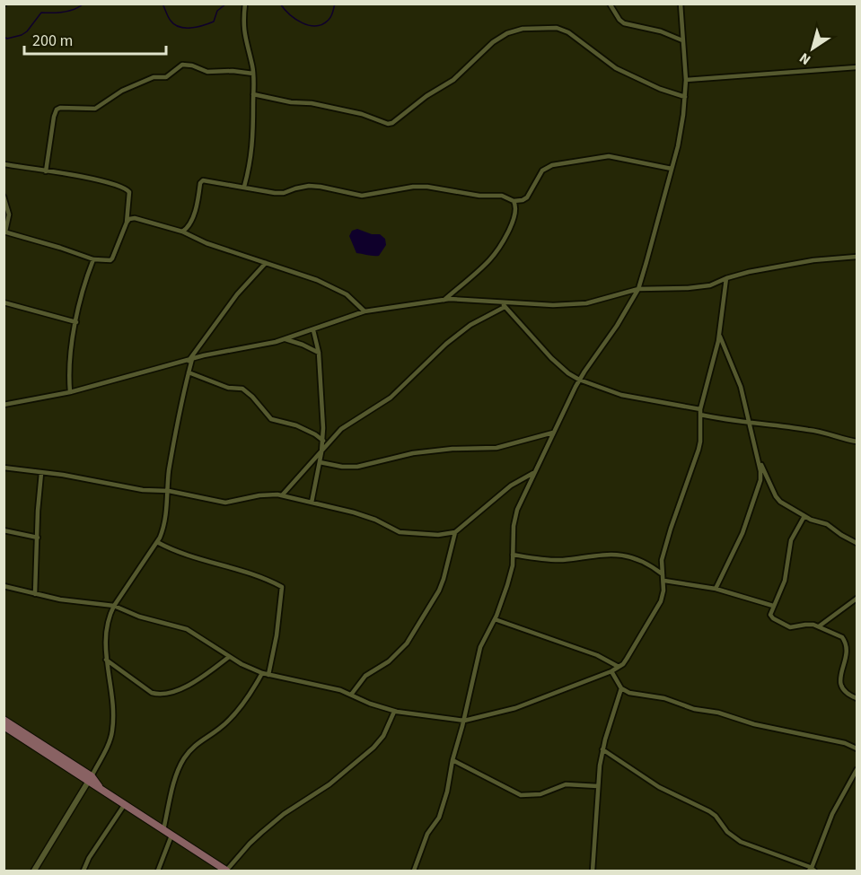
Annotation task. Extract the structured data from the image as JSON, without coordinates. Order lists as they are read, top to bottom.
{
  "scale_bar": "200 m",
  "north": "bottom left"
}
